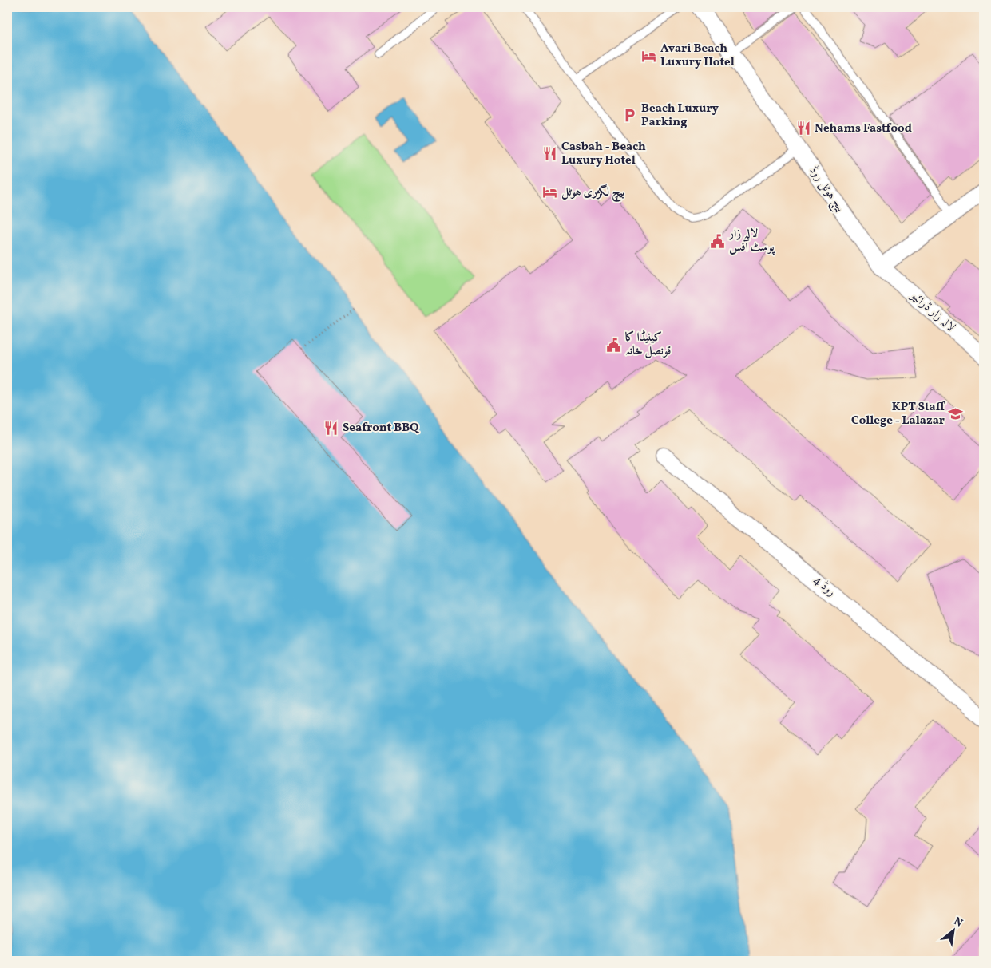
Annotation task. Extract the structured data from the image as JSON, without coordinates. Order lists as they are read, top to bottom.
{
  "streets": {
    "street": ["بیچ ہوٹل روڈ", "لالہ زار ڈرائیو", "روڈ 4"]
  },
  "crossings": [
    ["بیچ ہوٹل روڈ", "لالہ زار ڈرائیو"]
  ],
  "places": {
    "hotel": ["Avari Beach Luxury Hotel", "بیچ لگژری ہوٹل"],
    "parking": ["Beach Luxury Parking"],
    "restaurant": ["Nehams Fastfood", "Casbah - Beach Luxury Hotel", "Seafront BBQ"],
    "public building": ["لالہ زار پوسٹ آفس", "کینیڈا کا قونصل خانہ"],
    "school or university": ["KPT Staff College - Lalazar"]
  },
  "north": "top right"
}
